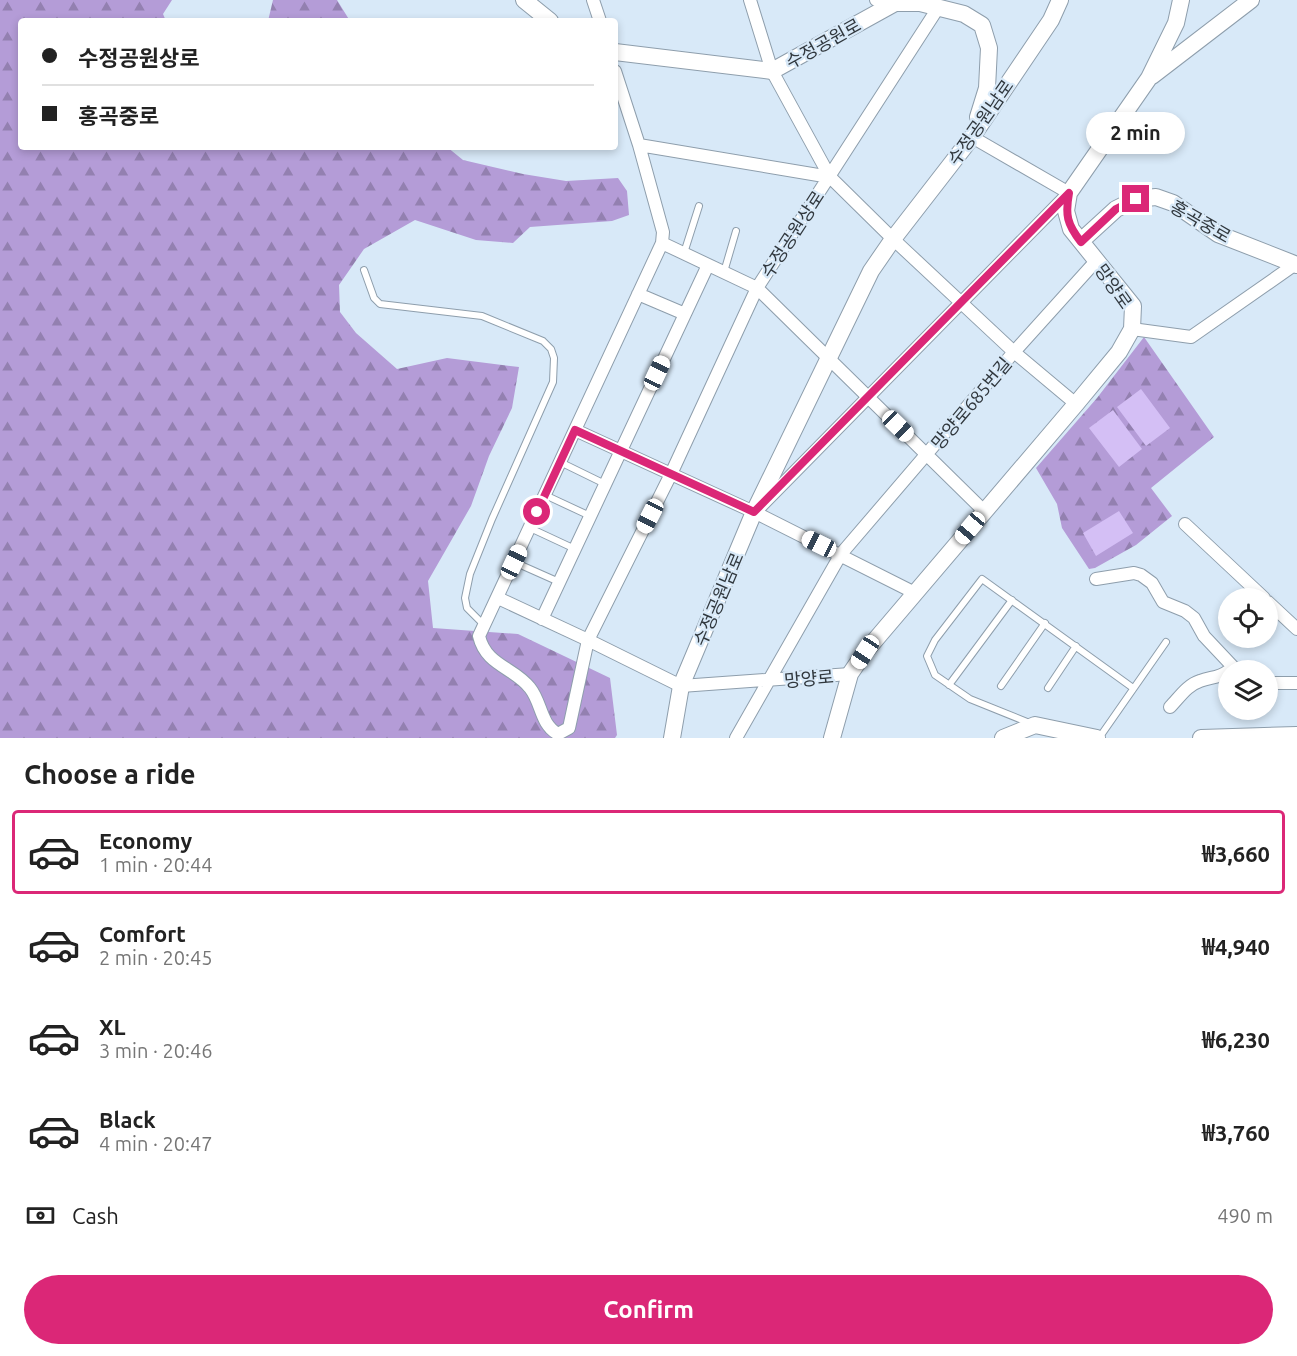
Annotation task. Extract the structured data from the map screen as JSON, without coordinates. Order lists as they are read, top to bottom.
{
  "streets": {
    "street": [
      "수정공원로",
      "수정공원남로",
      "홍곡중로",
      "수정공원상로",
      "망양로",
      "망양로685번길"
    ]
  },
  "crossings": [
    ["수정공원남로", "망양로685번길"],
    ["홍곡중로", "망양로"],
    ["망양로", "망양로685번길"]
  ],
  "page": {
    "banner": ["수정공원상로", "홍곡중로"],
    "bubble": "2 min",
    "heading": "Choose a ride",
    "list": [
      {
        "name": "Economy",
        "note": "1 min · 20:44",
        "value": "₩3,660"
      },
      {
        "name": "Comfort",
        "note": "2 min · 20:45",
        "value": "₩4,940"
      },
      {
        "name": "XL",
        "note": "3 min · 20:46",
        "value": "₩6,230"
      },
      {
        "name": "Black",
        "note": "4 min · 20:47",
        "value": "₩3,760"
      }
    ],
    "pay": ["Cash", "490 m"],
    "buttons": "Confirm"
  }
}
